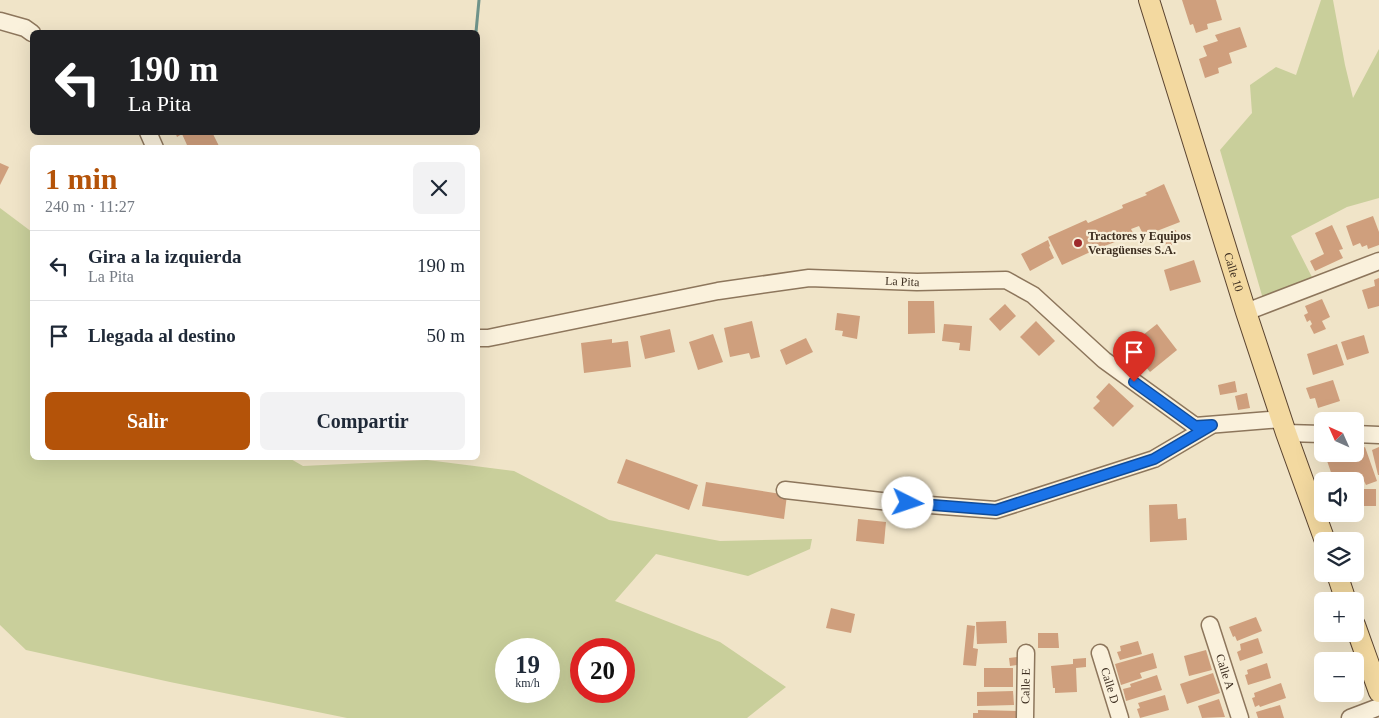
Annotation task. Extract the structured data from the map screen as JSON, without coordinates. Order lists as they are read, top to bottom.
{
  "streets": {
    "main road": ["Calle 10"],
    "street": [
      "La Pita",
      "Calle A",
      "Calle D",
      "Calle E"
    ]
  },
  "crossings": [
    ["Calle 10", "La Pita"]
  ],
  "places": ["Tractores y Equipos Veragüenses S.A."],
  "north": "top left",
  "page": {
    "turn": ["190 m", "La Pita"],
    "heading": ["1 min", "240 m · 11:27"],
    "list": [
      {
        "name": "Gira a la izquierda",
        "note": "La Pita",
        "value": "190 m"
      },
      {
        "name": "Llegada al destino",
        "value": "50 m"
      }
    ],
    "buttons": ["Salir", "Compartir"],
    "map_buttons": ["+", "−"],
    "speed": "19 km/h",
    "limit": "20"
  }
}
